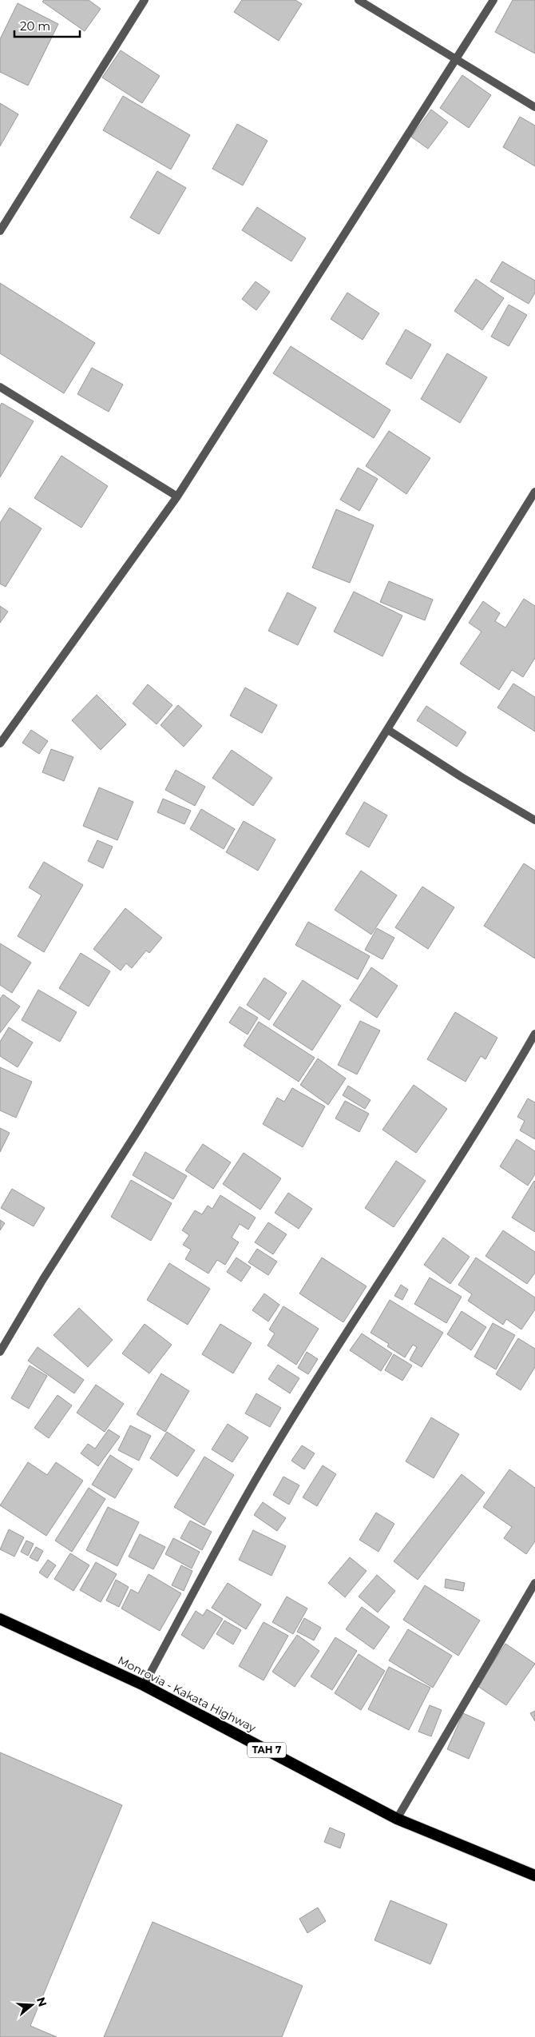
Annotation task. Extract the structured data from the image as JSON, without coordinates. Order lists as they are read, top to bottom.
{
  "streets": {
    "highway": ["Monrovia - Kakata Highway", "TAH 7"]
  },
  "scale_bar": "20 m",
  "north": "right"
}
